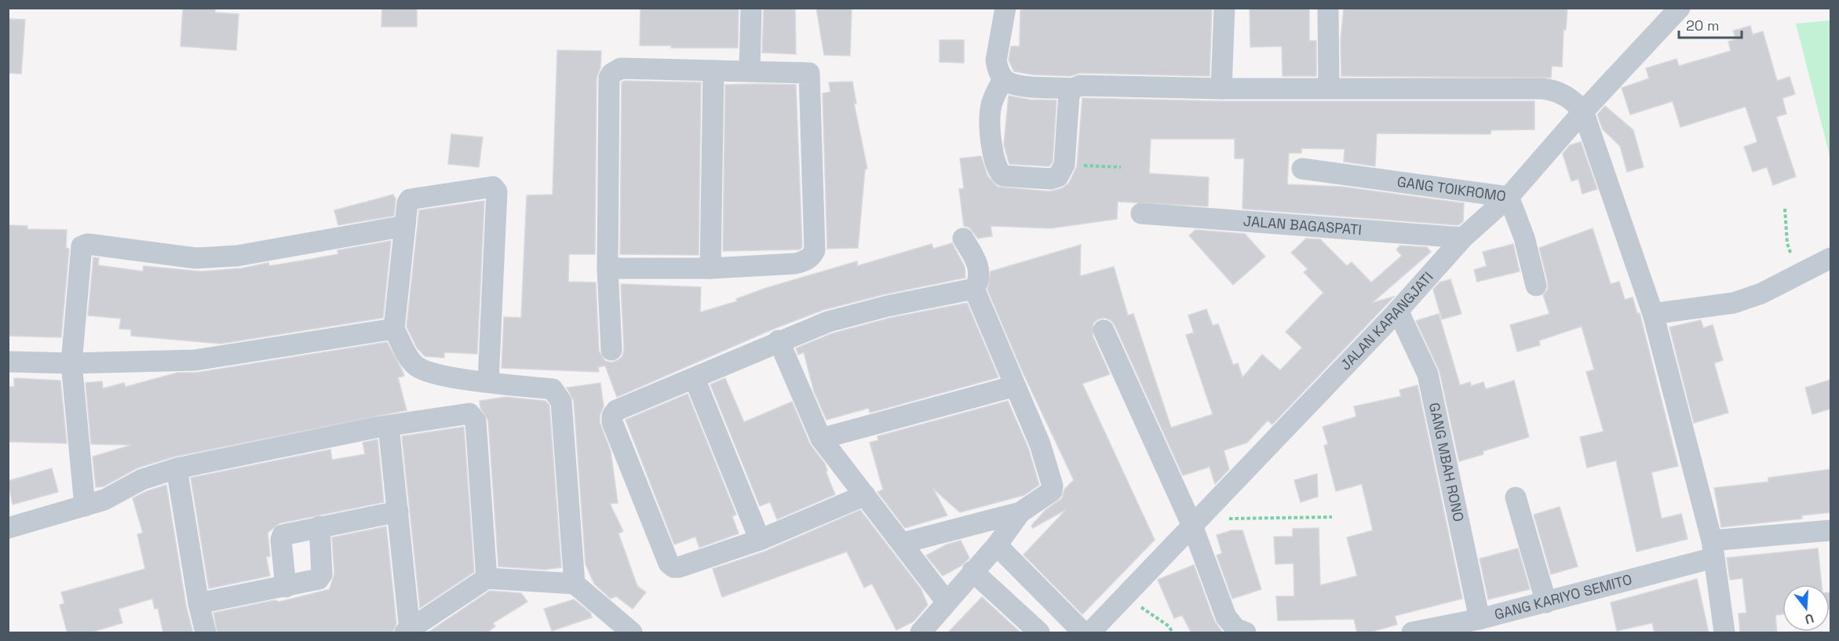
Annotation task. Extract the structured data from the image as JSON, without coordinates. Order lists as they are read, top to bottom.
{
  "streets": {
    "street": [
      "GANG TOIKROMO",
      "JALAN BAGASPATI",
      "JALAN KARANGJATI",
      "GANG MBAH RONO",
      "GANG KARIYO SEMITO"
    ]
  },
  "crossings": [
    ["GANG TOIKROMO", "JALAN KARANGJATI"],
    ["JALAN BAGASPATI", "JALAN KARANGJATI"],
    ["JALAN KARANGJATI", "GANG MBAH RONO"],
    ["GANG MBAH RONO", "GANG KARIYO SEMITO"]
  ],
  "scale_bar": "20 m",
  "north": "bottom"
}
